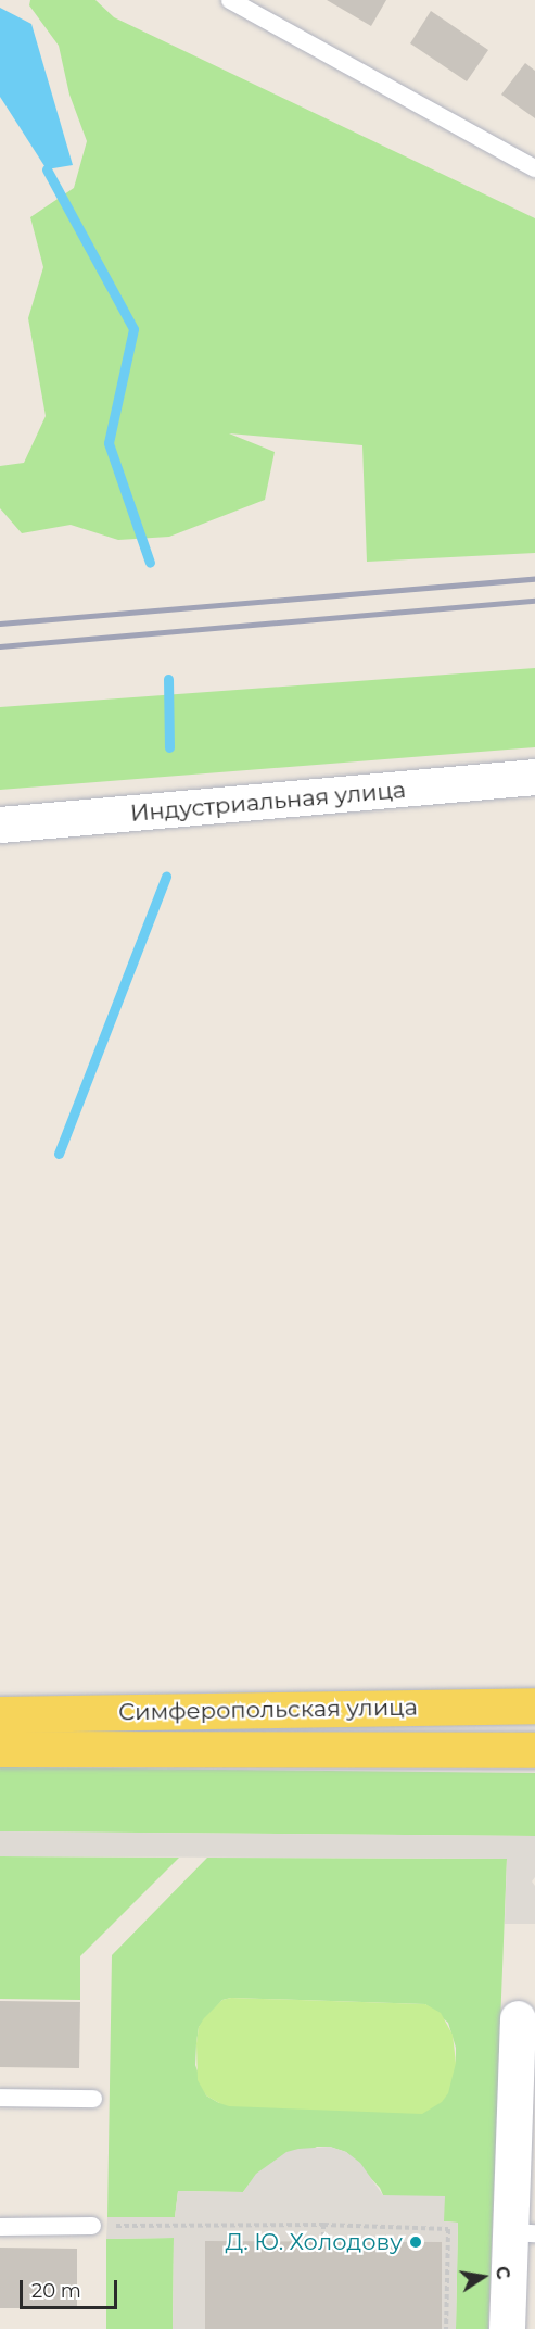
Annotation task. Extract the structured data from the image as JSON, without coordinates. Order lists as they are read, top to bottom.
{
  "streets": {
    "main road": ["Индустриальная улица", "Симферопольская улица"]
  },
  "places": ["Д. Ю. Холодову"],
  "scale_bar": "20 m",
  "north": "right"
}
